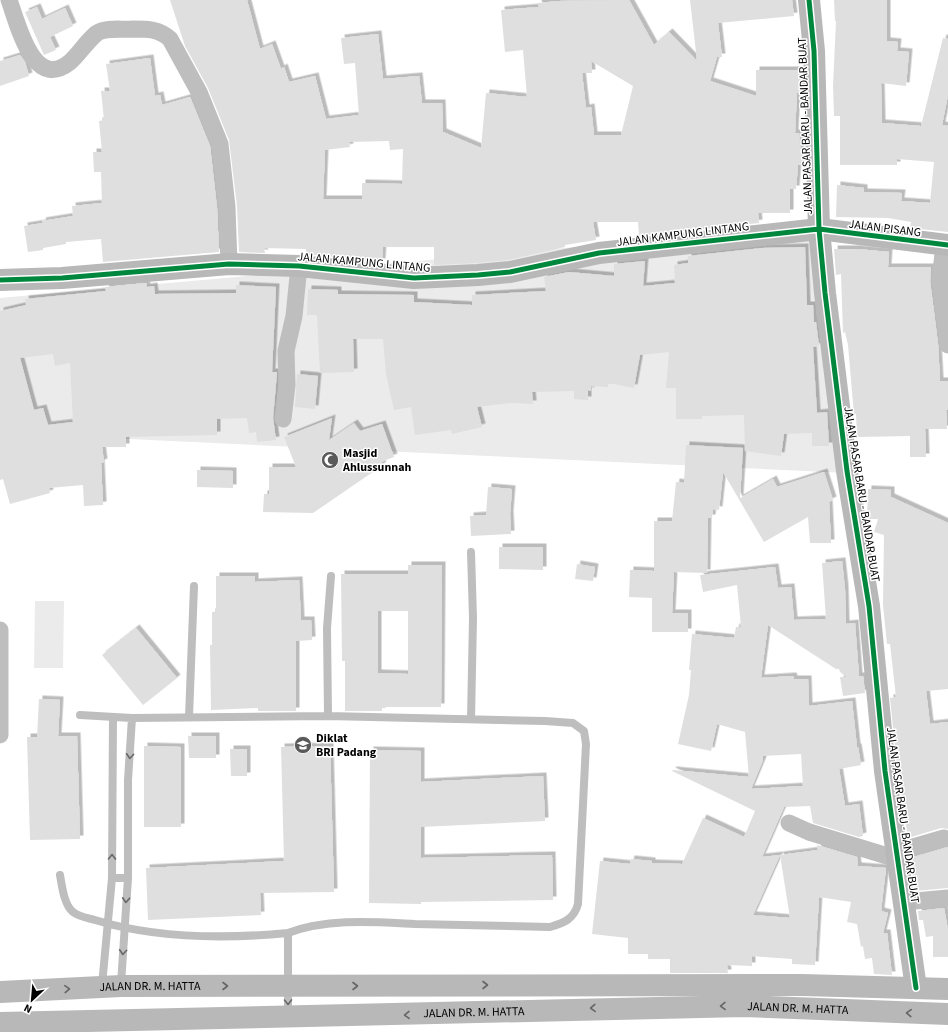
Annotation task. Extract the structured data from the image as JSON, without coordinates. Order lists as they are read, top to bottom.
{
  "streets": {
    "street": [
      "JALAN PASAR BARU - BANDAR BUAT",
      "JALAN PISANG",
      "JALAN KAMPUNG LINTANG",
      "JALAN DR. M. HATTA"
    ]
  },
  "crossings": [
    ["JALAN PASAR BARU - BANDAR BUAT", "JALAN PISANG"],
    ["JALAN PASAR BARU - BANDAR BUAT", "JALAN KAMPUNG LINTANG"],
    ["JALAN PASAR BARU - BANDAR BUAT", "JALAN DR. M. HATTA"],
    ["JALAN PISANG", "JALAN KAMPUNG LINTANG"]
  ],
  "places": {
    "mosque": ["Masjid Ahlussunnah"],
    "school or university": ["Diklat BRI Padang"]
  },
  "north": "bottom left"
}
